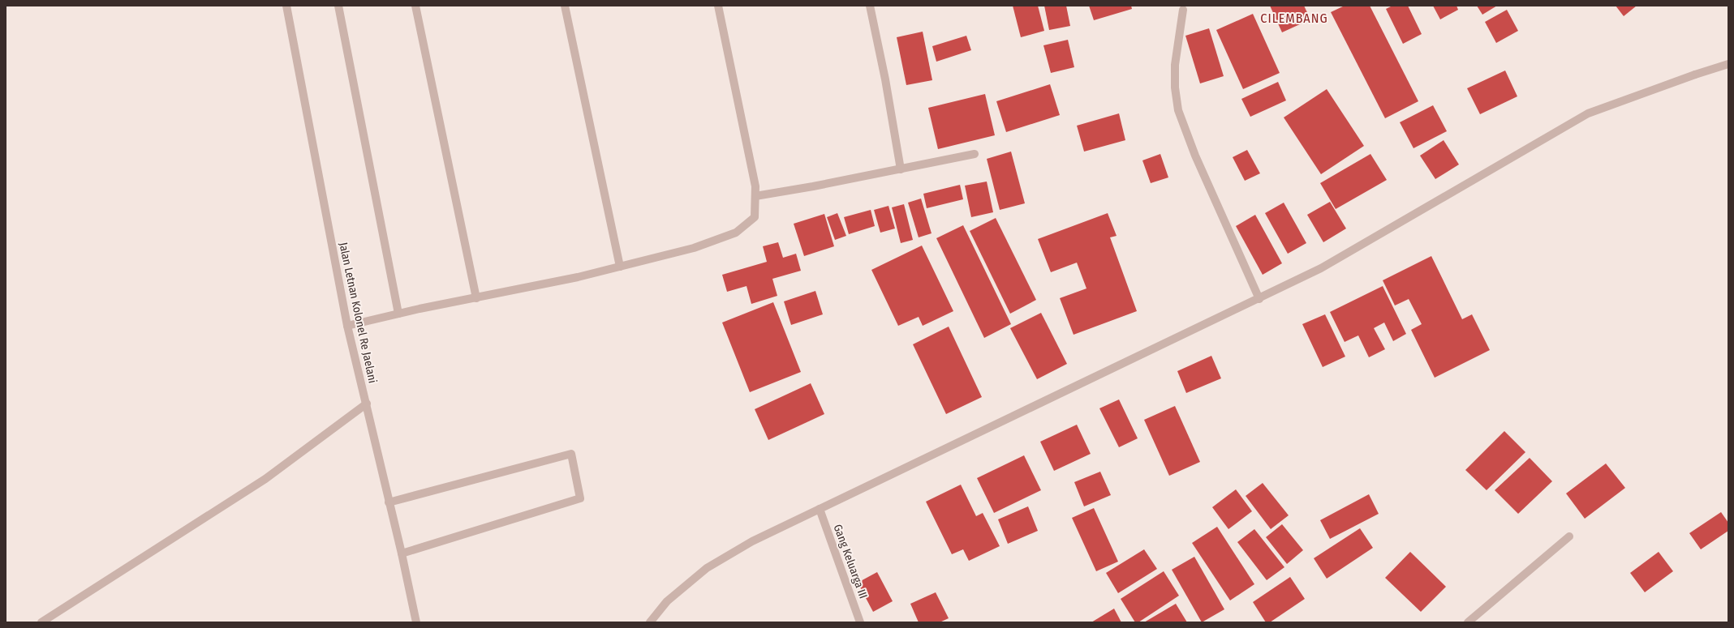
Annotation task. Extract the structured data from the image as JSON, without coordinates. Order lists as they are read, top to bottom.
{
  "streets": {
    "street": ["Jalan Letnan Kolonel Re Jaelani", "Gang Keluarga III"]
  },
  "districts": ["CILEMBANG"]
}
